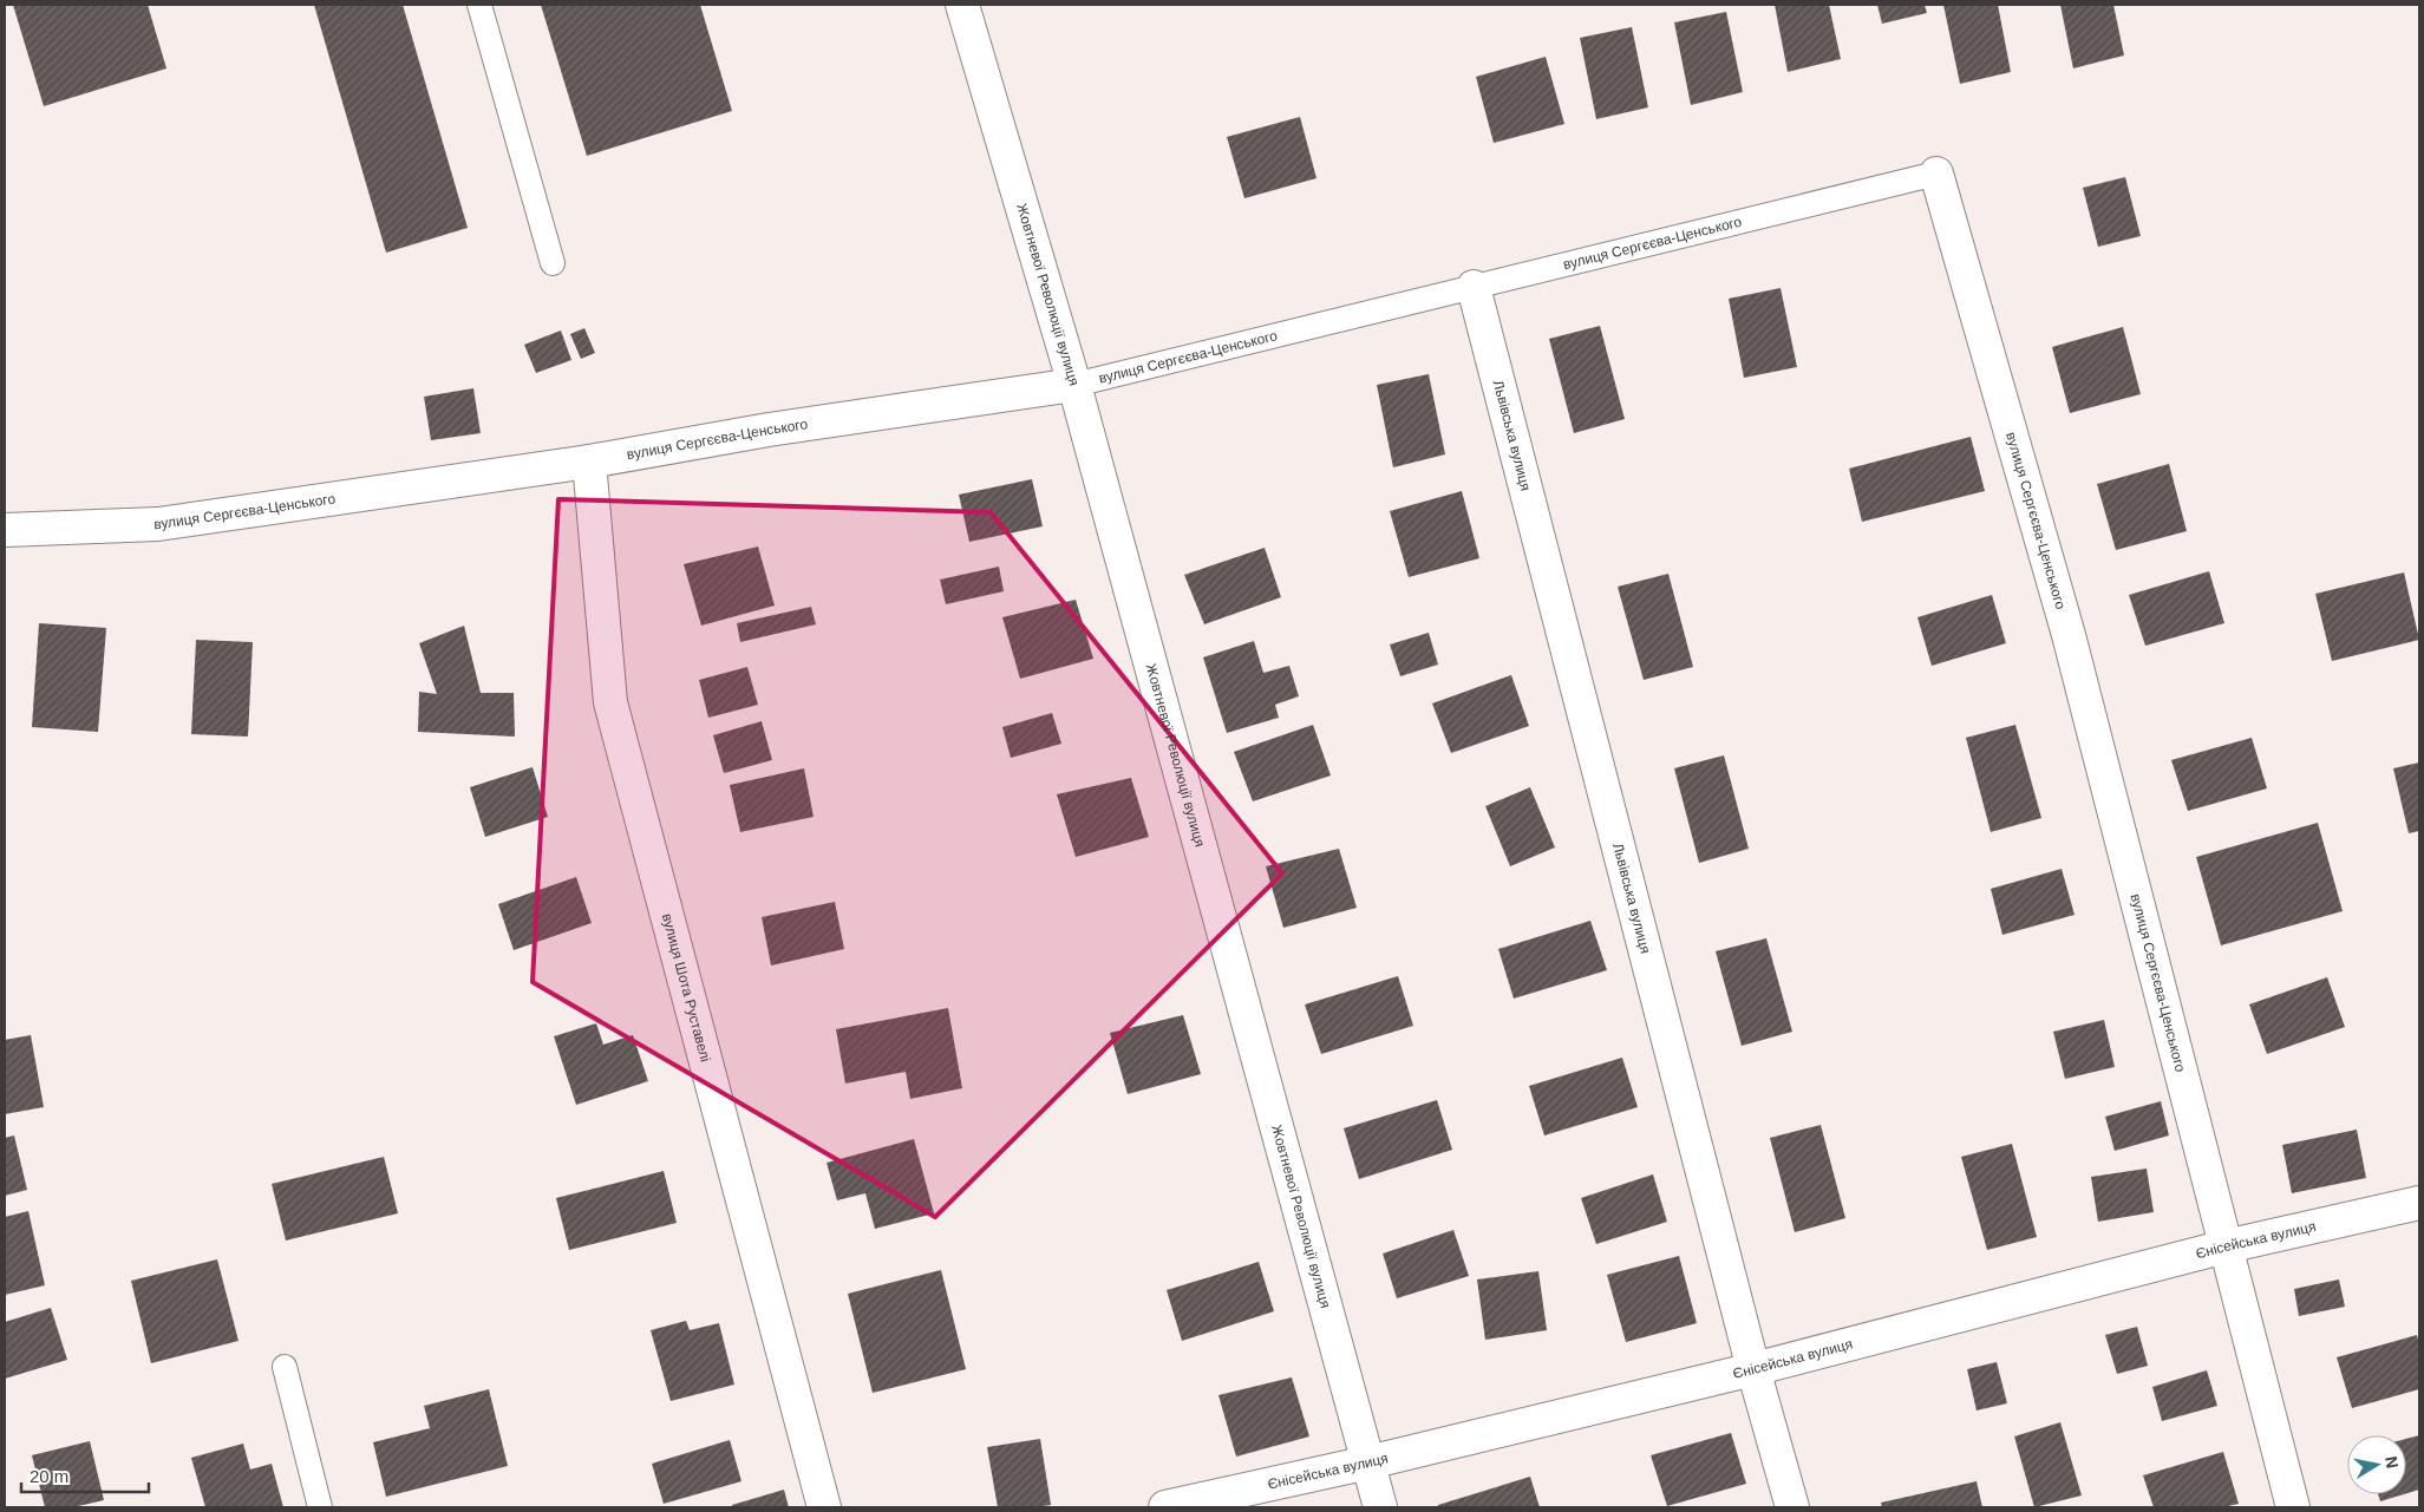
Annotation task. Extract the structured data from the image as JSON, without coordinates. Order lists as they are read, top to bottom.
{
  "streets": {
    "street": [
      "вулиця Сергєєва-Ценського",
      "Жовтневої Революції вулиця",
      "Львівська вулиця",
      "вулиця Шота Руставелі",
      "Єнісейська вулиця"
    ]
  },
  "crossings": [
    ["вулиця Сергєєва-Ценського", "Жовтневої Революції вулиця"],
    ["вулиця Сергєєва-Ценського", "Львівська вулиця"],
    ["вулиця Сергєєва-Ценського", "вулиця Шота Руставелі"],
    ["вулиця Сергєєва-Ценського", "Єнісейська вулиця"],
    ["Жовтневої Революції вулиця", "Єнісейська вулиця"],
    ["Львівська вулиця", "Єнісейська вулиця"]
  ],
  "scale_bar": "20 m",
  "north": "right"
}
